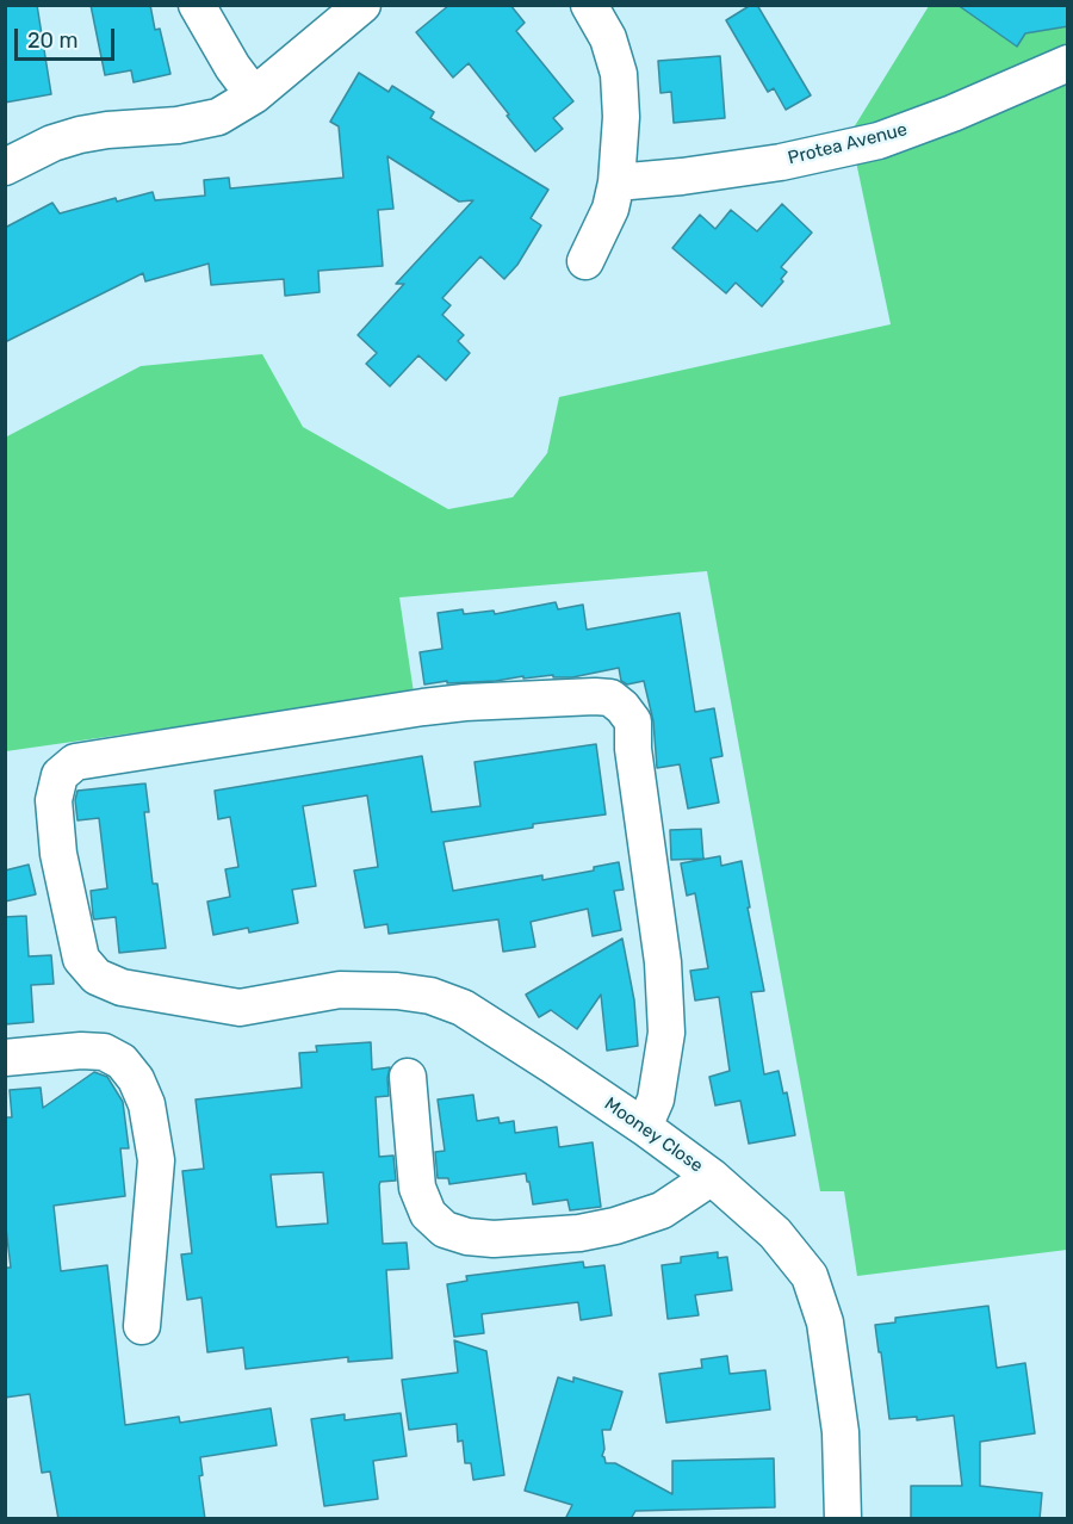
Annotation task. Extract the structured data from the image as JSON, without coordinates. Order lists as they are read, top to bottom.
{
  "streets": {
    "street": ["Protea Avenue", "Mooney Close"]
  },
  "scale_bar": "20 m"
}
